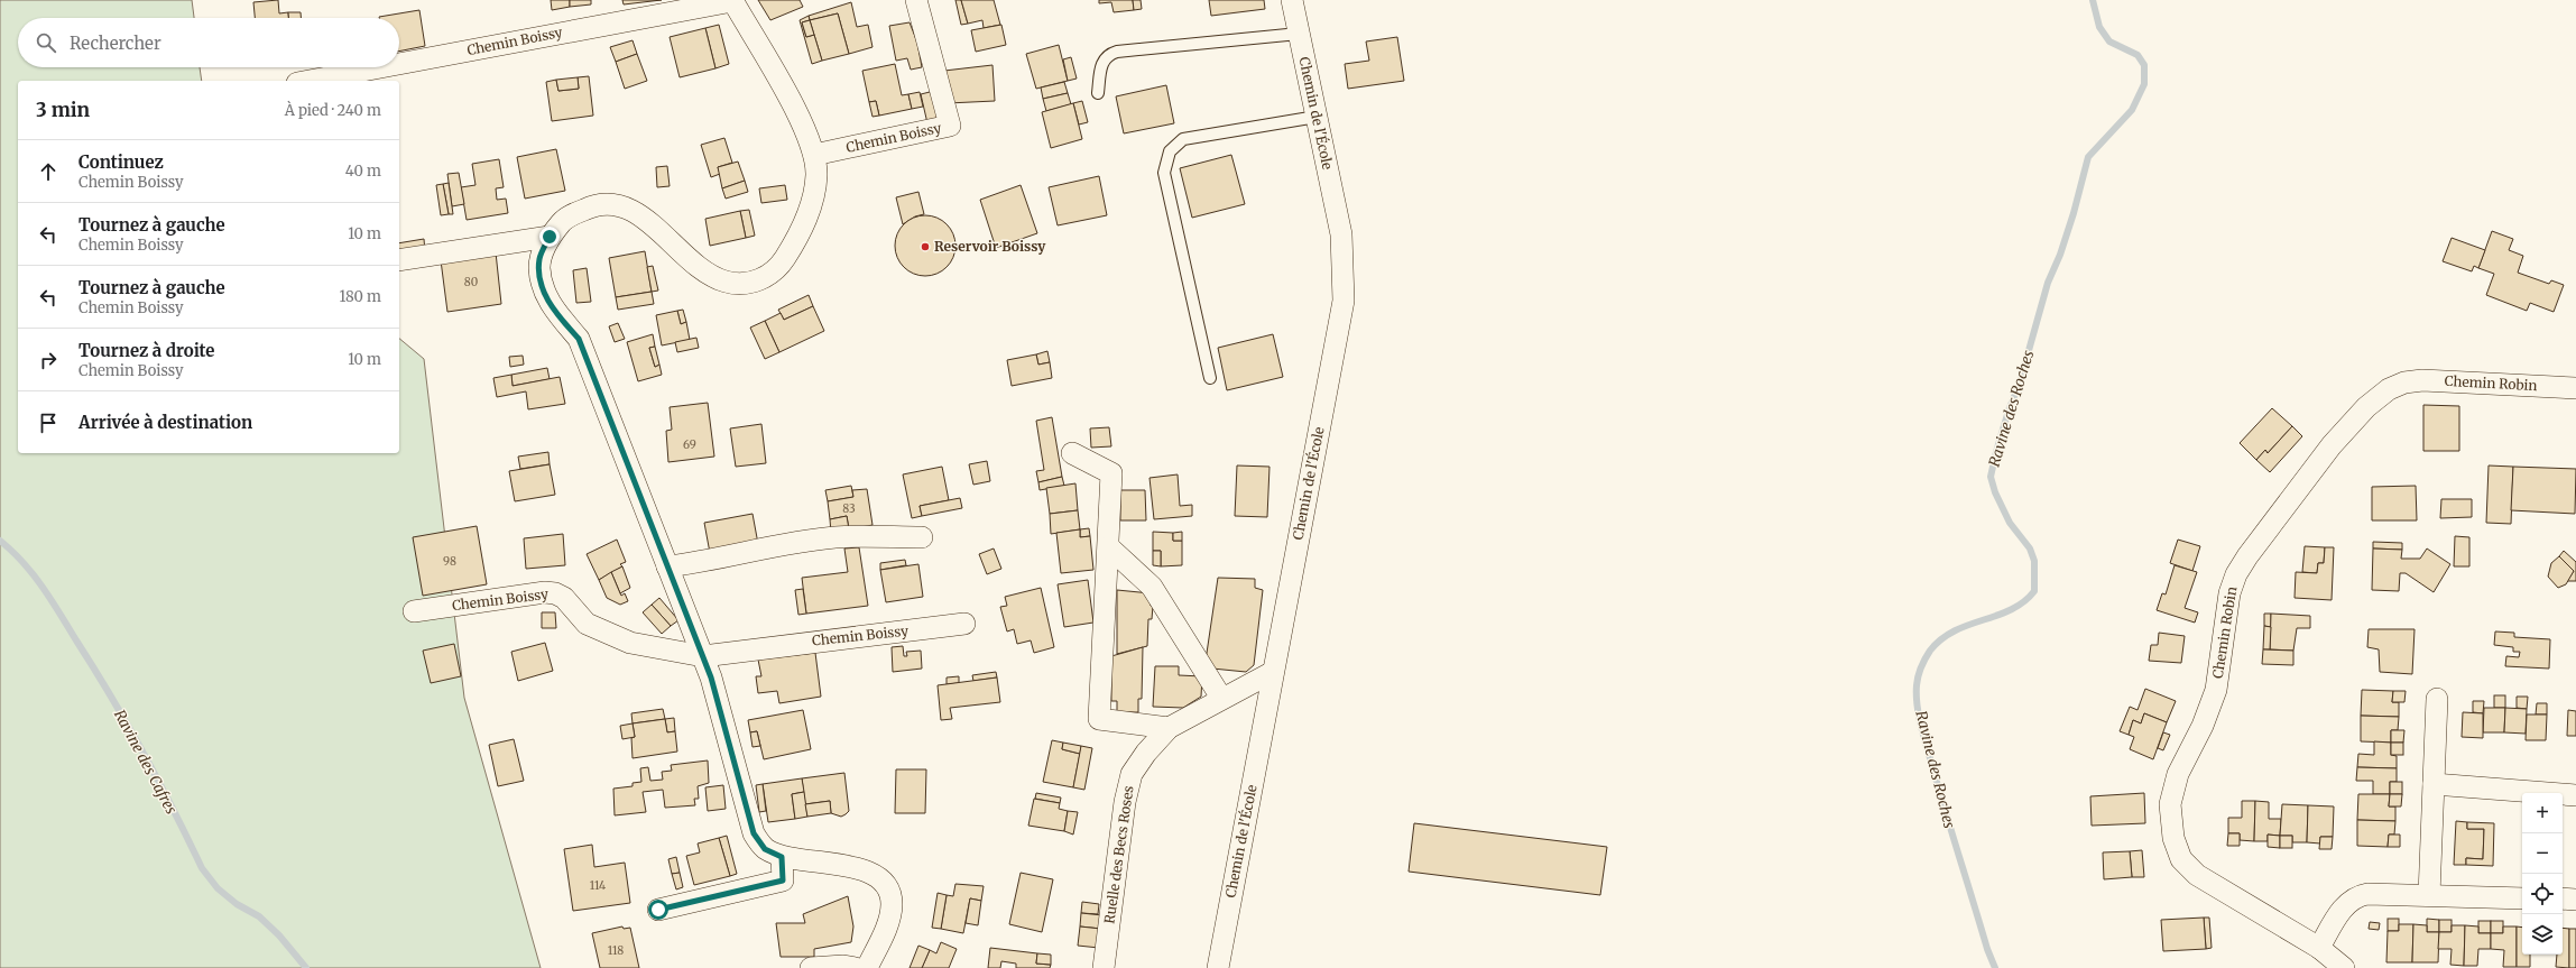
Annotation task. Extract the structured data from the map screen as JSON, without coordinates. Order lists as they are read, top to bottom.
{
  "streets": {
    "street": [
      "Chemin Boissy",
      "Chemin de l'École",
      "Chemin Robin",
      "Ruelle des Becs Roses"
    ]
  },
  "crossings": [
    ["Chemin de l'École", "Ruelle des Becs Roses"]
  ],
  "water": ["Ravine des Roches", "Ravine des Cafres"],
  "places": ["Reservoir Boissy"],
  "house_numbers": [
    "80",
    "69",
    "83",
    "98",
    "114",
    "118"
  ],
  "page": {
    "search": "Rechercher",
    "heading": ["3 min", "À pied · 240 m"],
    "list": [
      ["Continuez", "Chemin Boissy", "40 m"],
      ["Tournez à gauche", "Chemin Boissy", "10 m"],
      ["Tournez à gauche", "Chemin Boissy", "180 m"],
      ["Tournez à droite", "Chemin Boissy", "10 m"],
      "Arrivée à destination"
    ],
    "map_buttons": ["+", "−"]
  }
}
